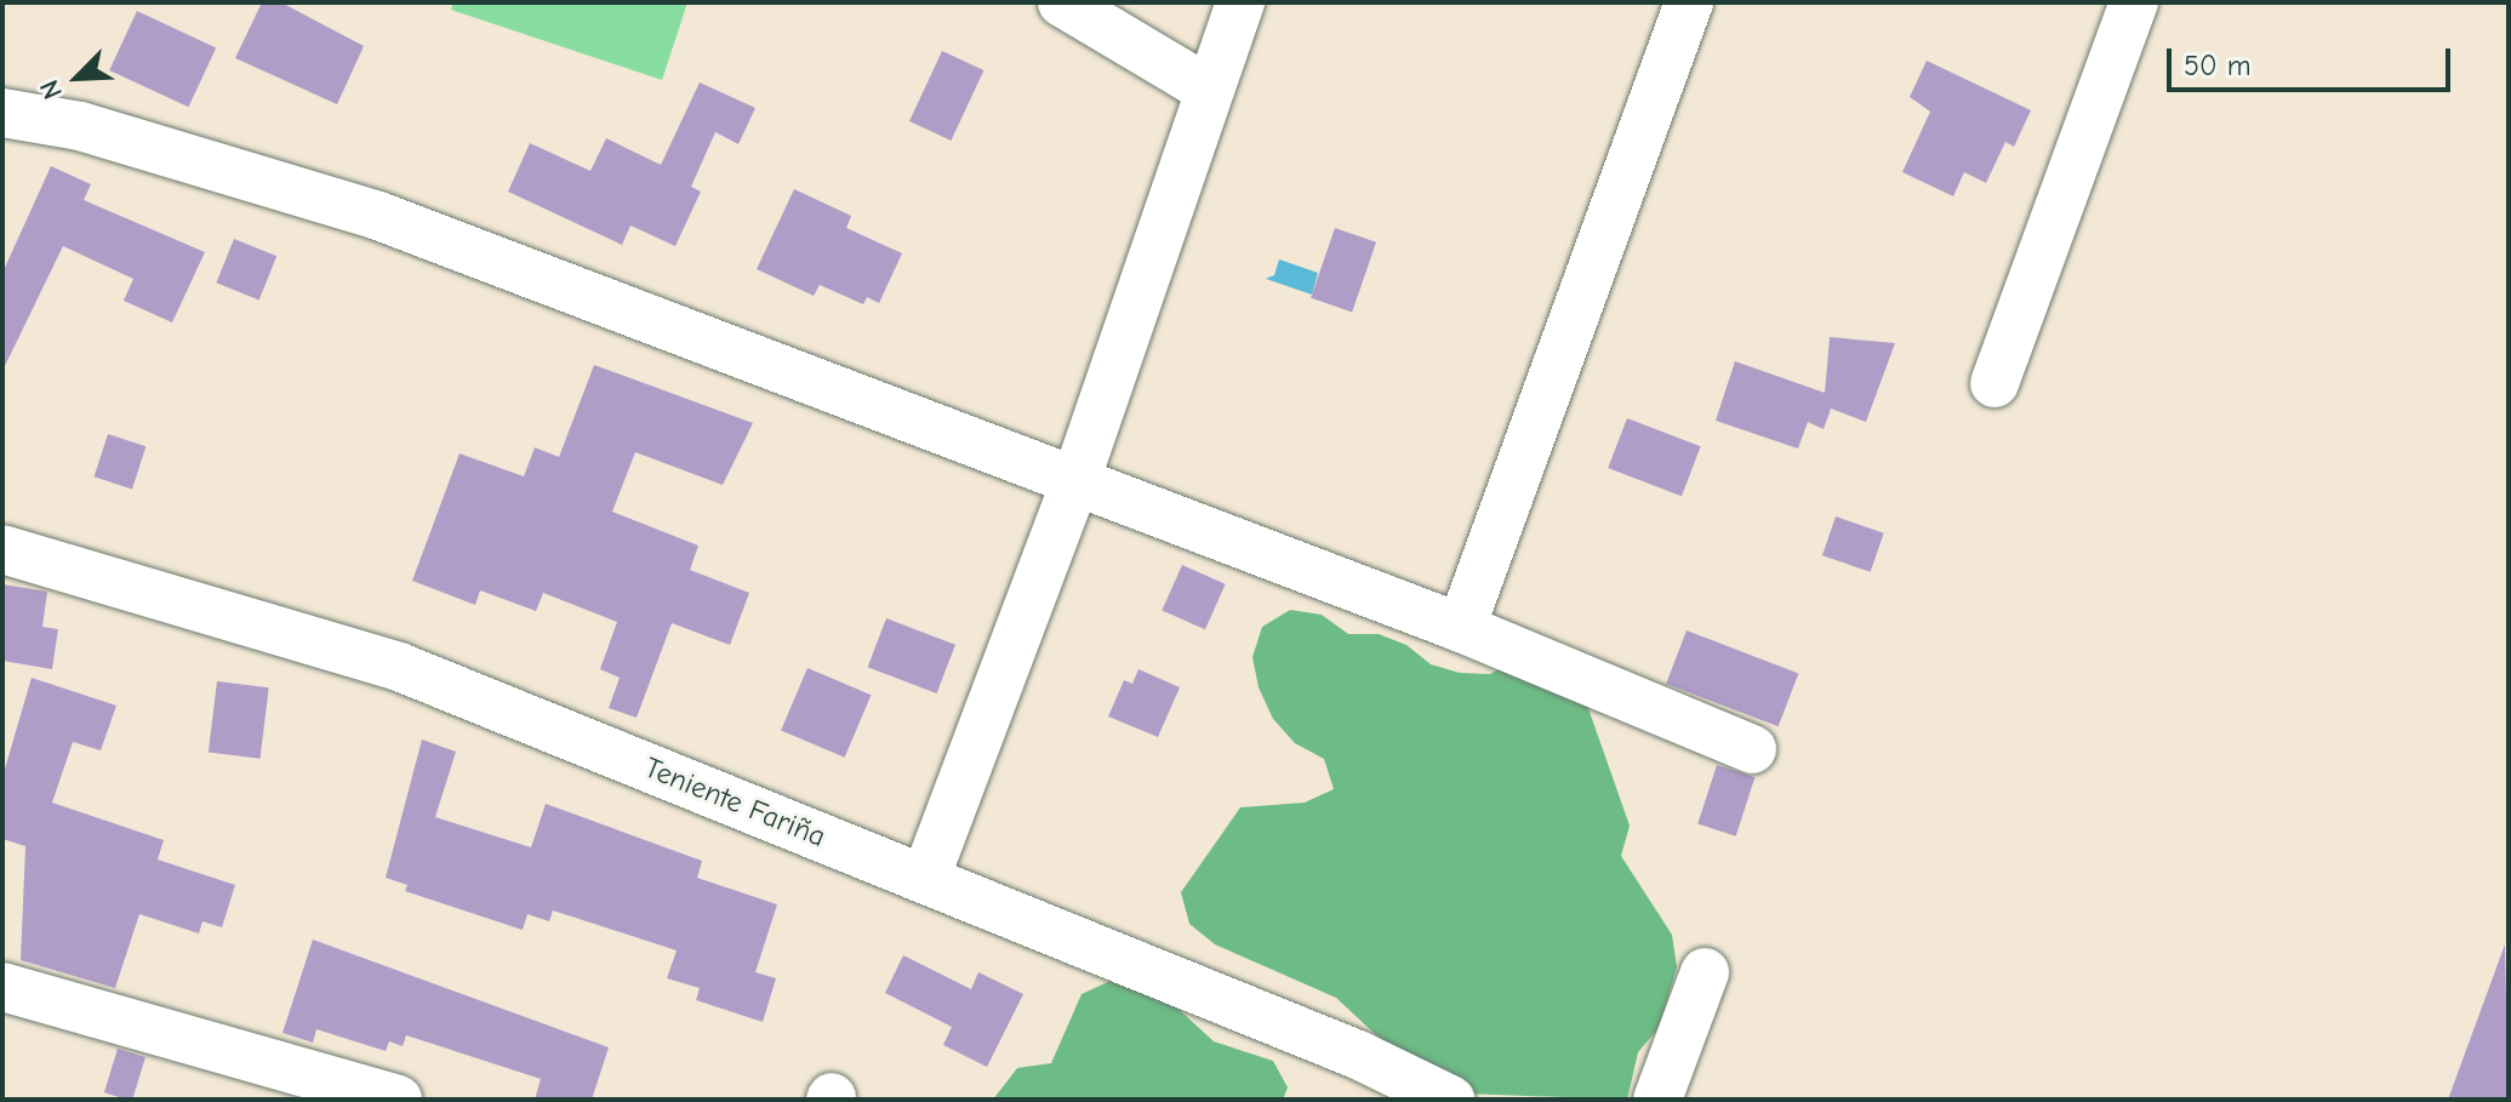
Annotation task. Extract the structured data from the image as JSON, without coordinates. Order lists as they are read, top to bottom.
{
  "streets": {
    "street": ["Teniente Fariña"]
  },
  "scale_bar": "50 m",
  "north": "bottom left"
}
